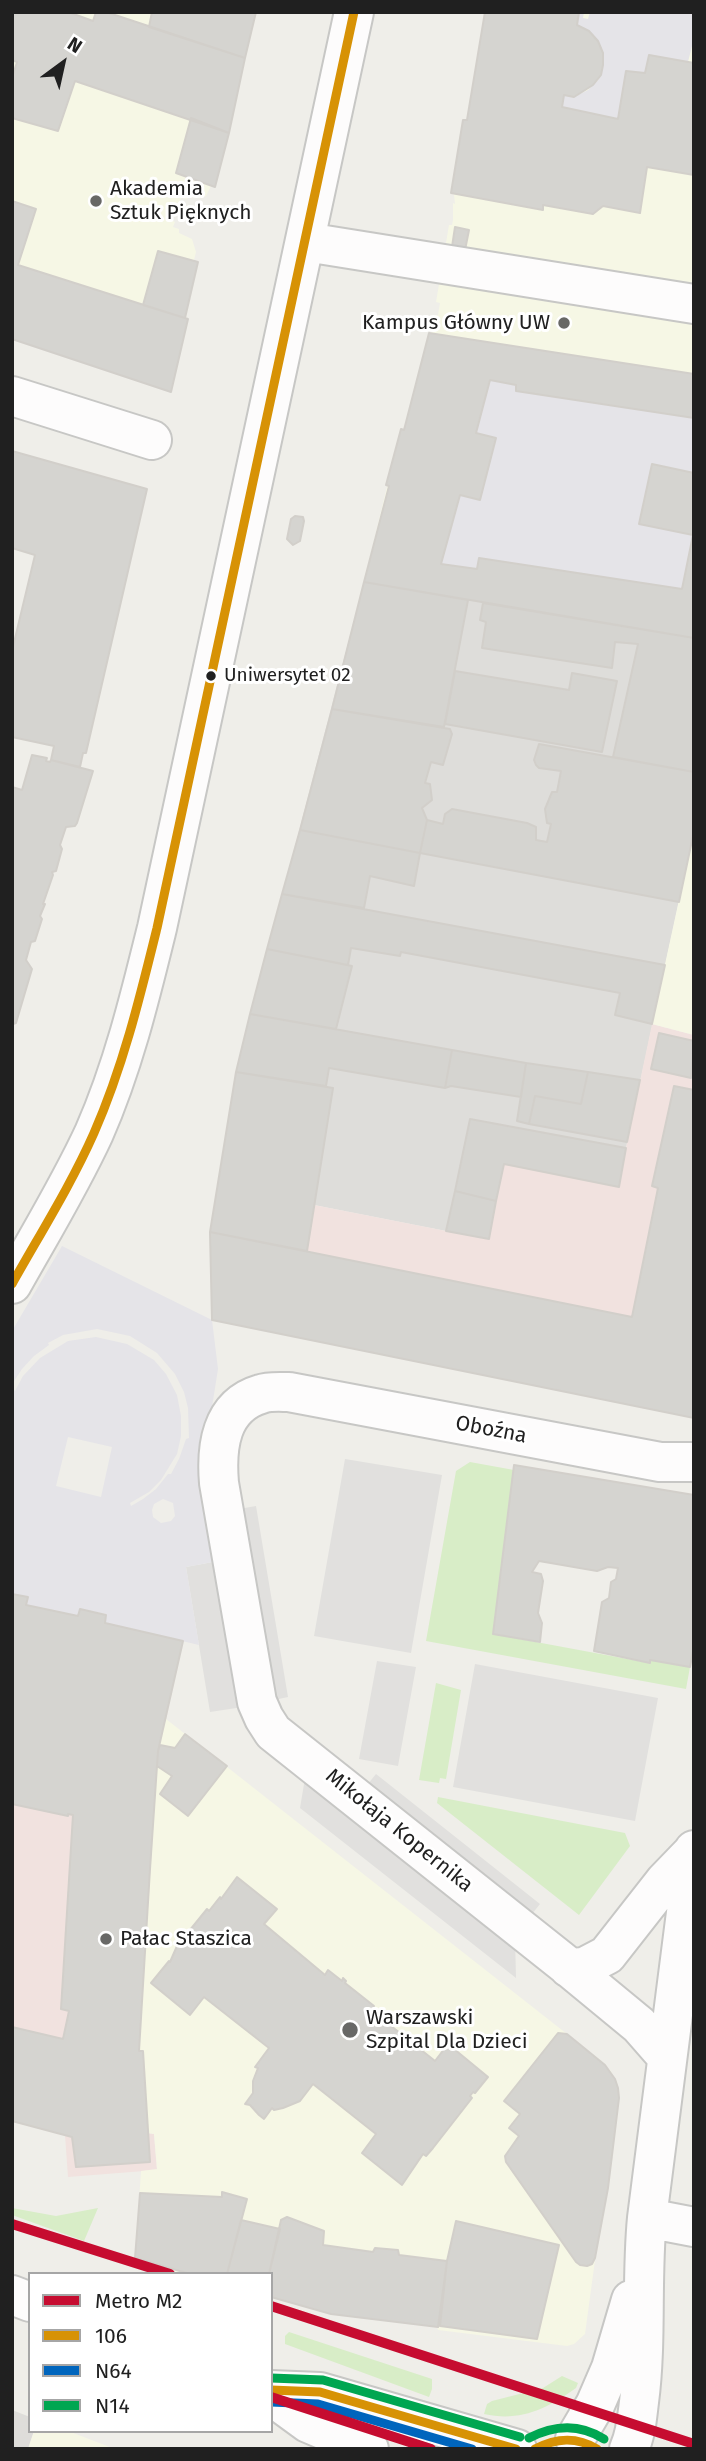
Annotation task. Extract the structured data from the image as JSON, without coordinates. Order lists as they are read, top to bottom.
{
  "streets": {
    "street": ["Oboźna", "Mikołaja Kopernika"]
  },
  "crossings": [
    ["Oboźna", "Mikołaja Kopernika"]
  ],
  "places": [
    "Akademia Sztuk Pięknych",
    "Kampus Główny UW",
    "Uniwersytet 02",
    "Pałac Staszica",
    "Warszawski Szpital Dla Dzieci"
  ],
  "lines": [
    "transit line 106",
    "metro line M2",
    "transit line N14",
    "transit line N64"
  ],
  "legend": [
    "Metro M2",
    "106",
    "N64",
    "N14"
  ],
  "north": "top right"
}
